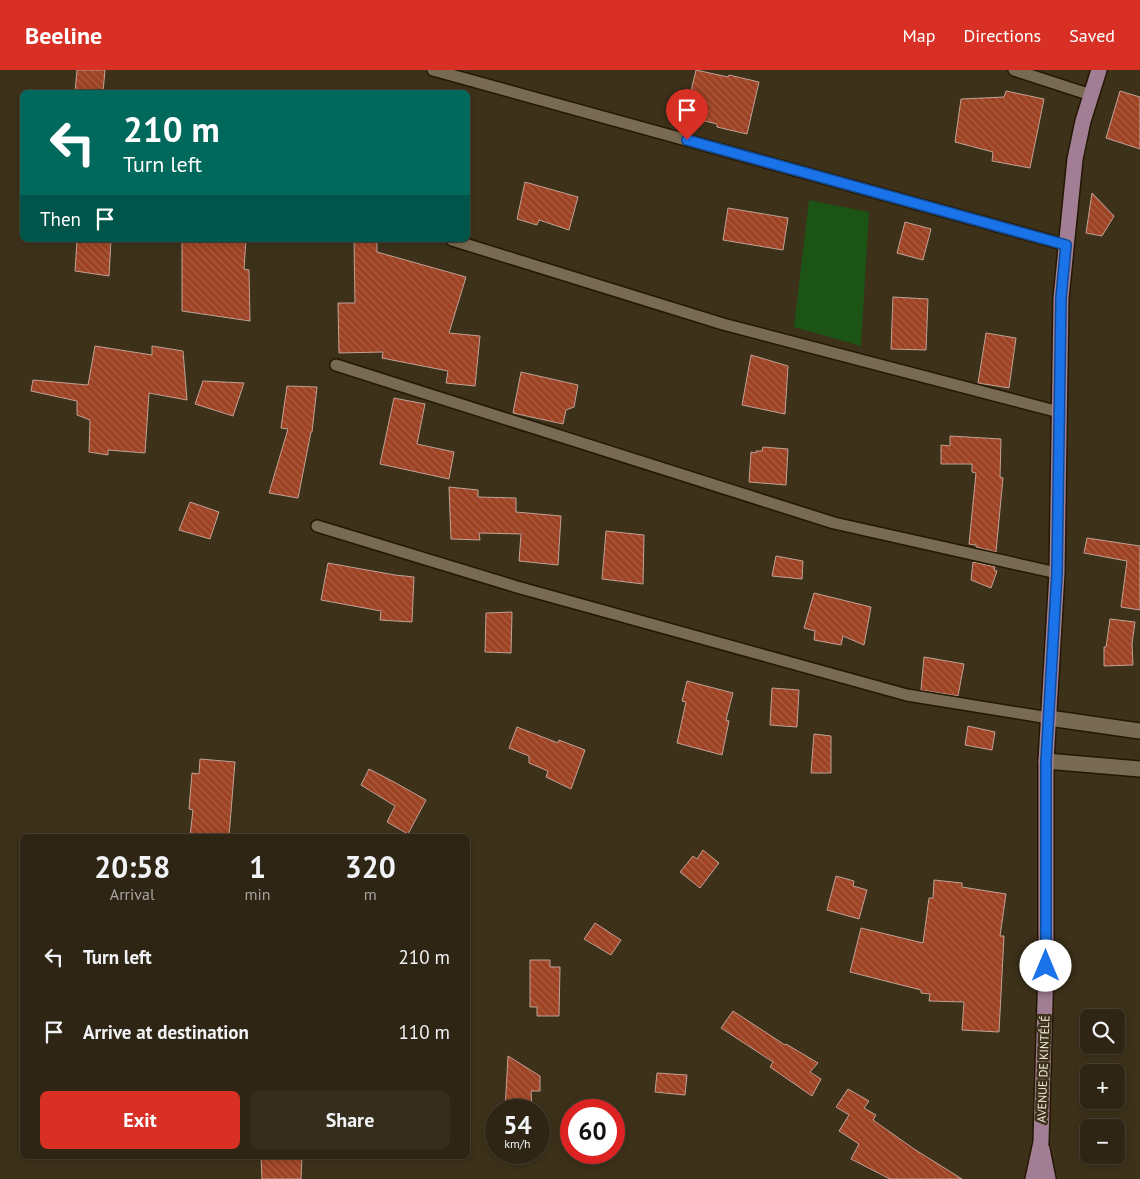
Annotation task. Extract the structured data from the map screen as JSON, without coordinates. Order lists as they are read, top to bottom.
{
  "streets": {
    "main road": ["AVENUE DE KINTÉLÉ"]
  },
  "page": {
    "header": "Beeline",
    "nav": ["Map", "Directions", "Saved"],
    "turn": ["210 m", "Turn left"],
    "then": "Then",
    "eta": [
      "20:58",
      "Arrival",
      "1",
      "min",
      "320",
      "m"
    ],
    "list": [
      {
        "name": "Turn left",
        "value": "210 m"
      },
      {
        "name": "Arrive at destination",
        "value": "110 m"
      }
    ],
    "map_buttons": ["+", "−"],
    "buttons": ["Exit", "Share"],
    "speed": "54 km/h",
    "limit": "60"
  }
}
